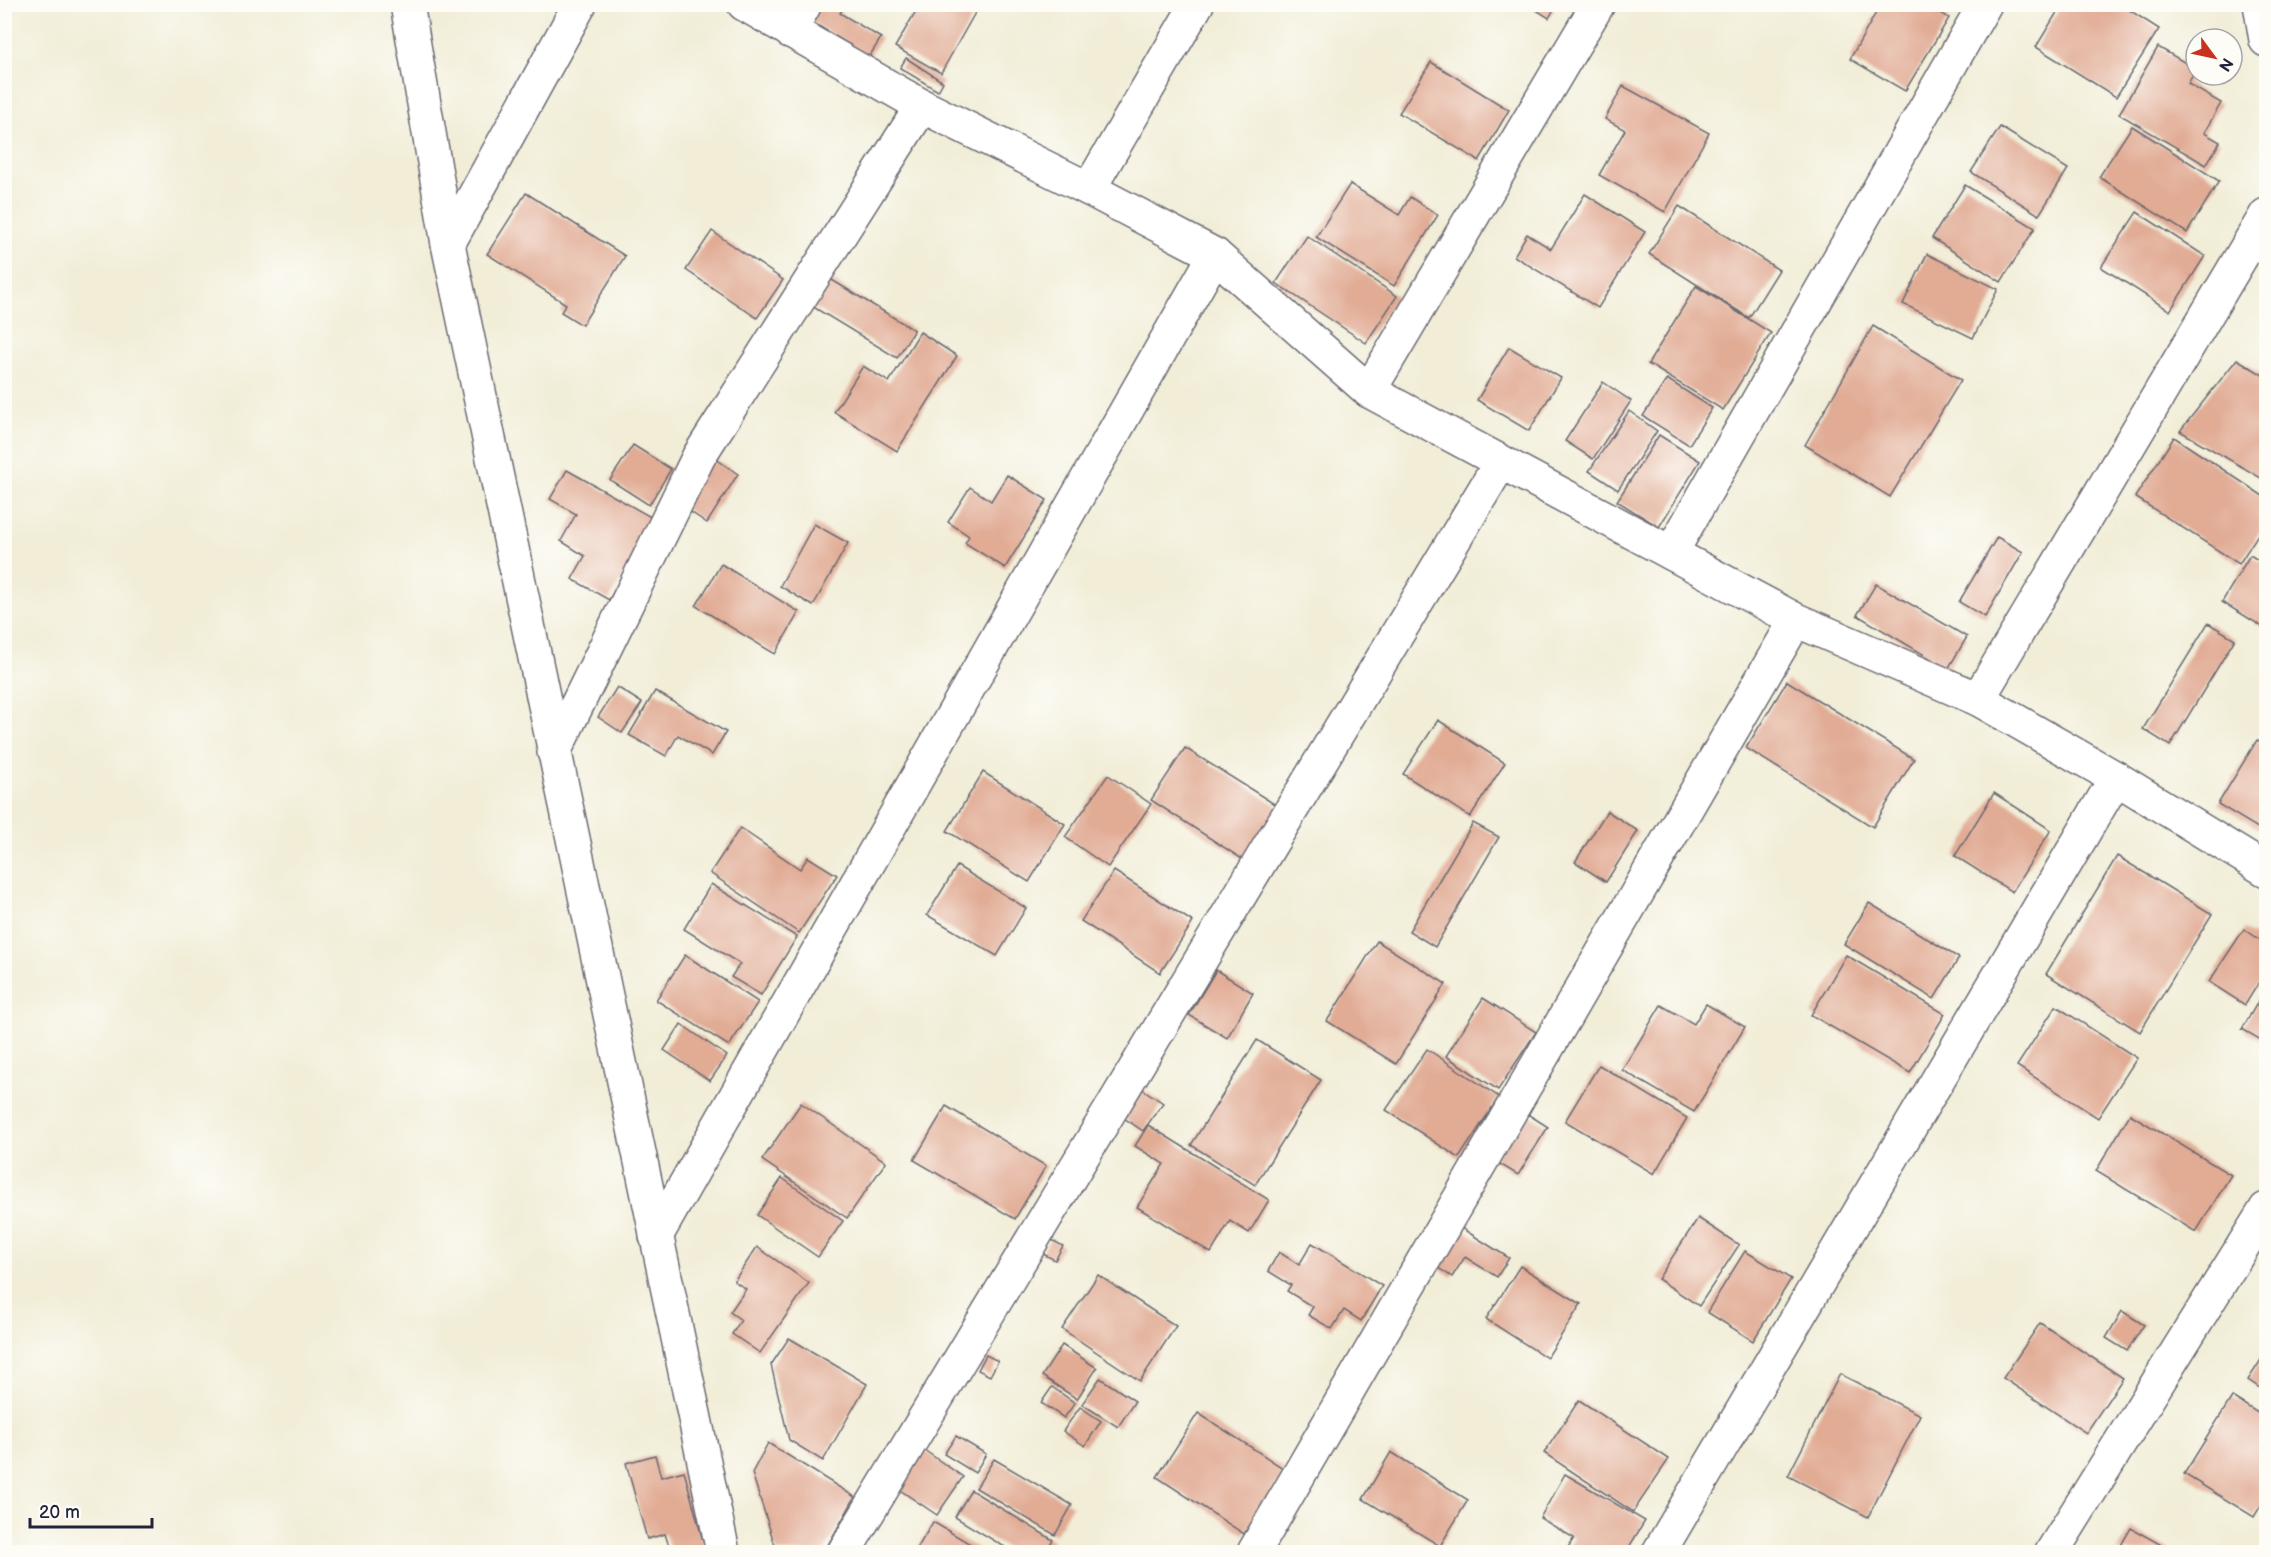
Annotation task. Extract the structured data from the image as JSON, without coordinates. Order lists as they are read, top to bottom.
{
  "scale_bar": "20 m",
  "north": "bottom right"
}
